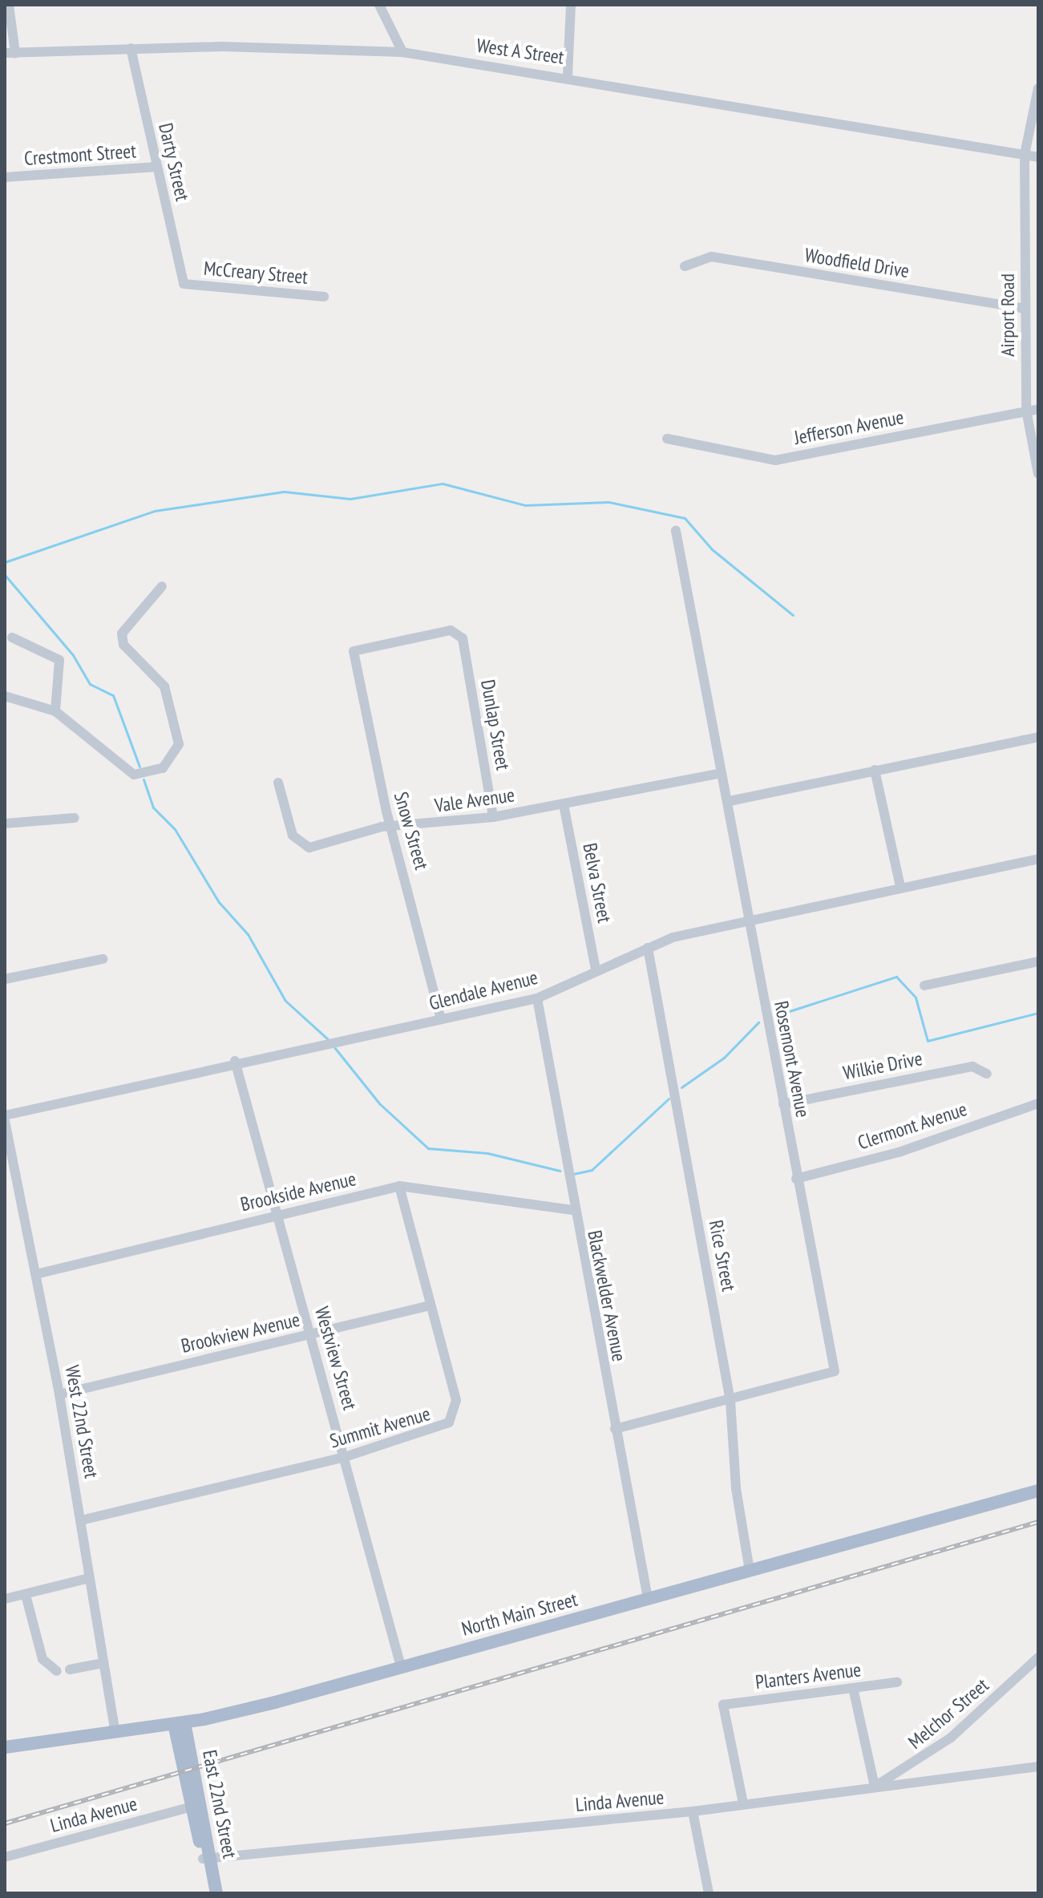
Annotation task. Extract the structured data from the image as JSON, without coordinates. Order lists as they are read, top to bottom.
{
  "streets": {
    "main road": ["North Main Street", "East 22nd Street"],
    "street": [
      "West A Street",
      "Crestmont Street",
      "Darty Street",
      "Woodfield Drive",
      "McCreary Street",
      "Airport Road",
      "Jefferson Avenue",
      "Dunlap Street",
      "Vale Avenue",
      "Snow Street",
      "Belva Street",
      "Glendale Avenue",
      "Rosemont Avenue",
      "Wilkie Drive",
      "Clermont Avenue",
      "Brookside Avenue",
      "Rice Street",
      "Blackwelder Avenue",
      "Brookview Avenue",
      "Westview Street",
      "West 22nd Street",
      "Summit Avenue",
      "Planters Avenue",
      "Melchor Street",
      "Linda Avenue"
    ]
  },
  "crossings": [
    ["West A Street", "Darty Street"],
    ["West A Street", "Airport Road"],
    ["Crestmont Street", "Darty Street"],
    ["Darty Street", "McCreary Street"],
    ["Woodfield Drive", "Airport Road"],
    ["Airport Road", "Jefferson Avenue"],
    ["Dunlap Street", "Vale Avenue"],
    ["Dunlap Street", "Snow Street"],
    ["Vale Avenue", "Snow Street"],
    ["Vale Avenue", "Belva Street"],
    ["Vale Avenue", "Rosemont Avenue"],
    ["Snow Street", "Glendale Avenue"],
    ["Belva Street", "Glendale Avenue"],
    ["Glendale Avenue", "Rosemont Avenue"],
    ["Glendale Avenue", "Rice Street"],
    ["Glendale Avenue", "Blackwelder Avenue"],
    ["Glendale Avenue", "Westview Street"],
    ["Rosemont Avenue", "Wilkie Drive"],
    ["Rosemont Avenue", "Clermont Avenue"],
    ["Rosemont Avenue", "Rice Street"],
    ["Rosemont Avenue", "Blackwelder Avenue"],
    ["Brookside Avenue", "Blackwelder Avenue"],
    ["Brookside Avenue", "Westview Street"],
    ["Brookside Avenue", "West 22nd Street"],
    ["Brookside Avenue", "Summit Avenue"],
    ["Rice Street", "North Main Street"],
    ["Blackwelder Avenue", "North Main Street"],
    ["Brookview Avenue", "Westview Street"],
    ["Brookview Avenue", "West 22nd Street"],
    ["Brookview Avenue", "Summit Avenue"],
    ["Westview Street", "Summit Avenue"],
    ["Westview Street", "North Main Street"],
    ["West 22nd Street", "Summit Avenue"],
    ["West 22nd Street", "North Main Street"],
    ["North Main Street", "East 22nd Street"],
    ["Planters Avenue", "Linda Avenue"],
    ["Melchor Street", "Linda Avenue"],
    ["Linda Avenue", "East 22nd Street"]
  ]
}
